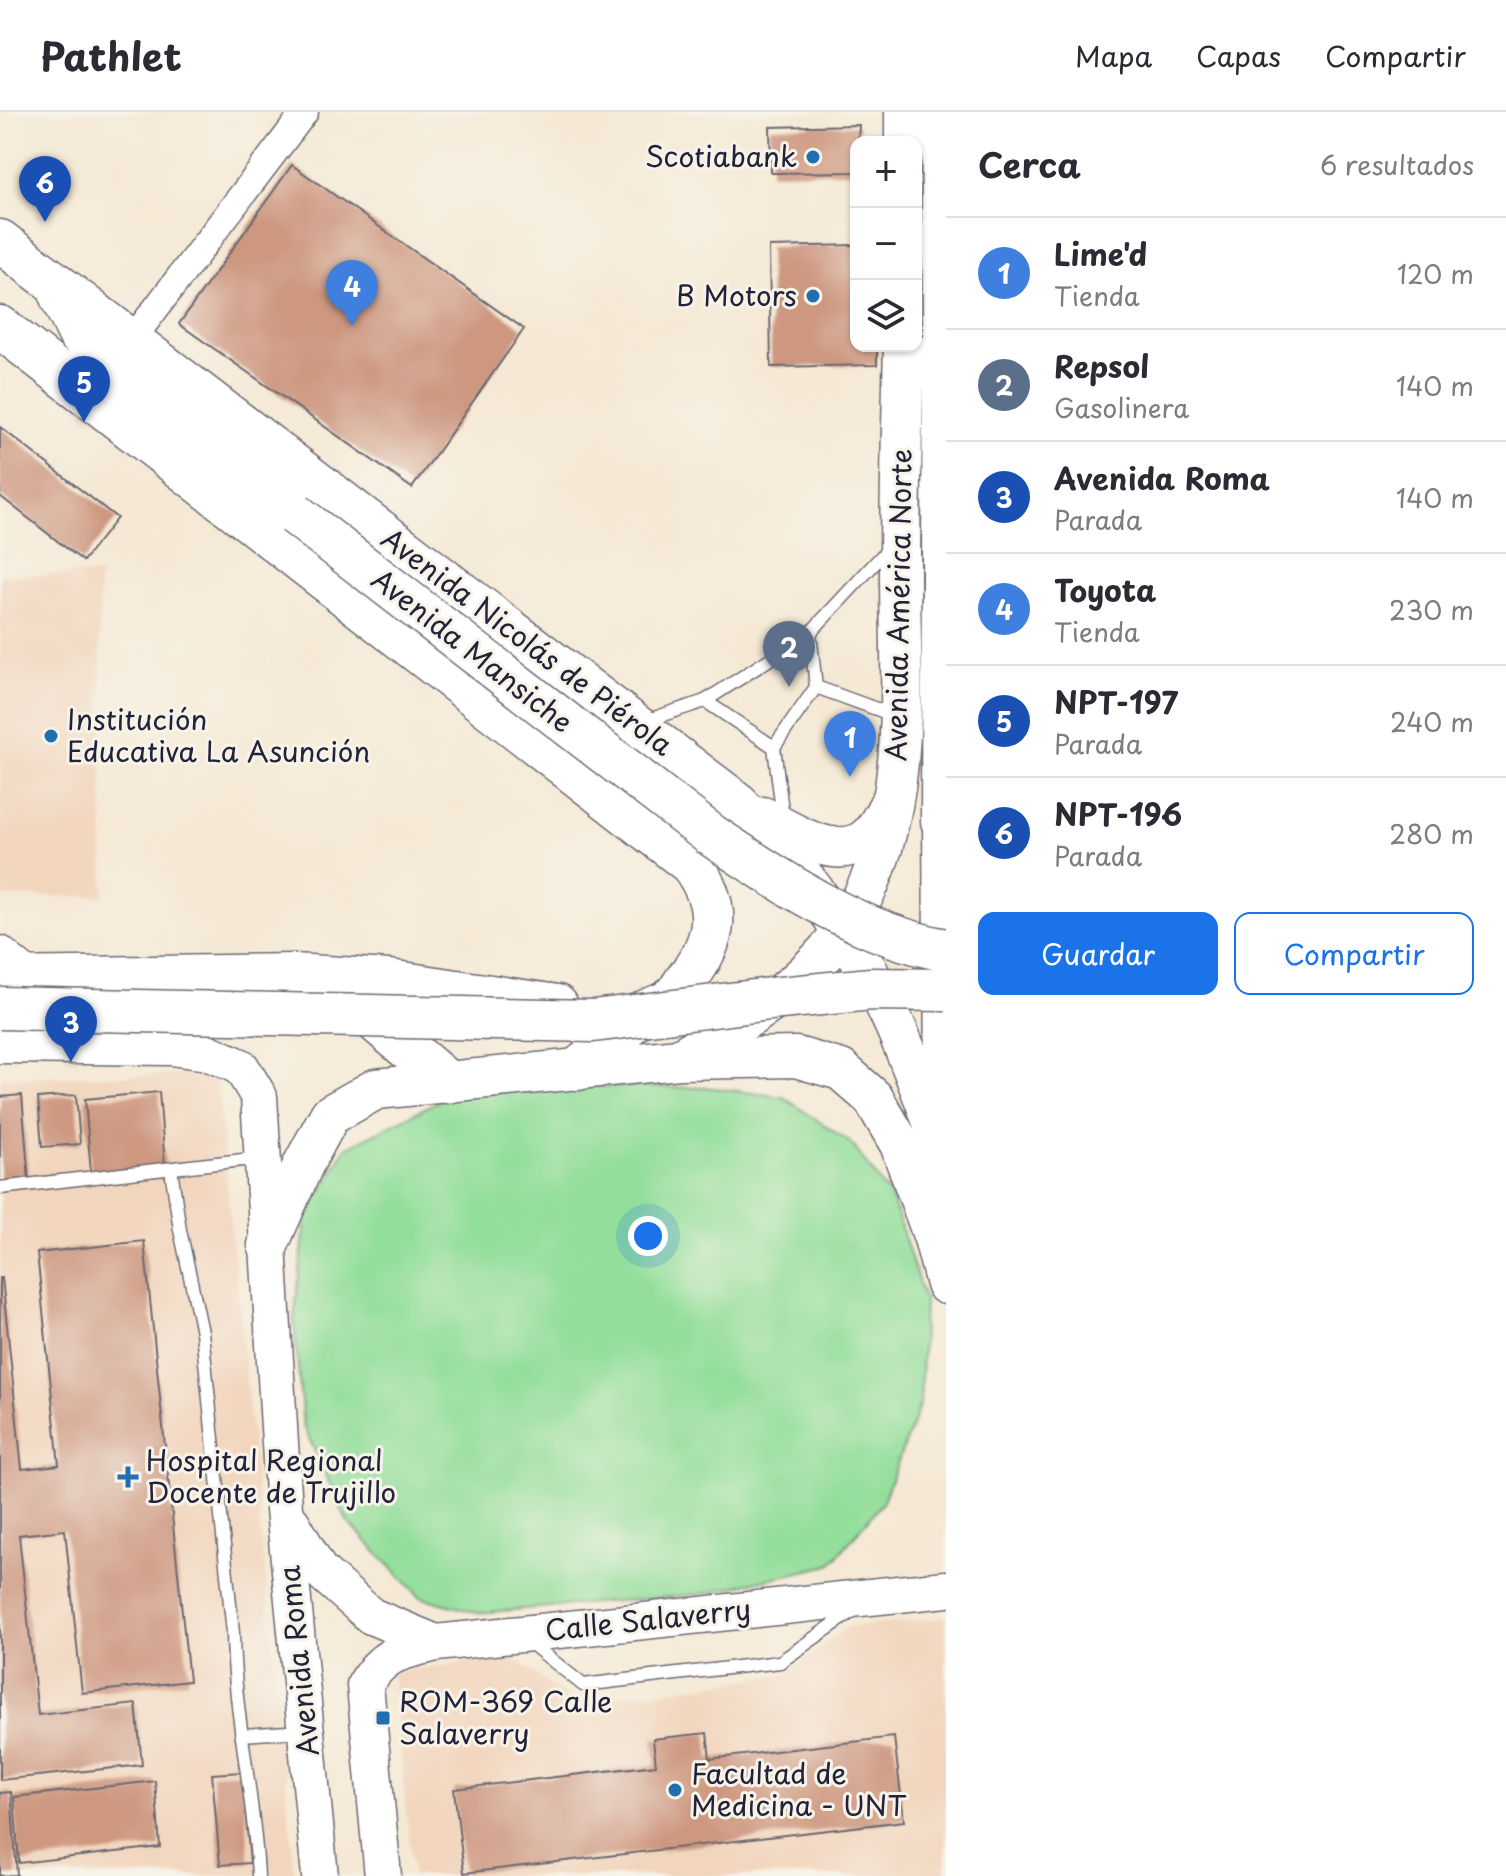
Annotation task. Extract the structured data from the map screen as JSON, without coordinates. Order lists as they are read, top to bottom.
{
  "streets": {
    "highway": ["Avenida Nicolás de Piérola", "Avenida Mansiche"],
    "main road": ["Avenida América Norte", "Calle Salaverry", "Avenida Roma"]
  },
  "crossings": [
    ["Avenida América Norte", "Avenida Nicolás de Piérola"],
    ["Avenida Nicolás de Piérola", "Avenida Mansiche"]
  ],
  "places": {
    "other": [
      "Scotiabank",
      "B Motors",
      "Institución Educativa La Asunción",
      "Facultad de Medicina - UNT"
    ],
    "health": ["Hospital Regional Docente de Trujillo"],
    "transit": ["ROM-369 Calle Salaverry"]
  },
  "page": {
    "header": "Pathlet",
    "nav": ["Mapa", "Capas", "Compartir"],
    "heading": ["Cerca", "6 resultados"],
    "map_buttons": ["+", "−"],
    "pins": [
      "6",
      "4",
      "5",
      "2",
      "1",
      "3"
    ],
    "list": [
      {
        "mark": "1",
        "name": "Lime'd",
        "note": "Tienda",
        "value": "120 m"
      },
      {
        "mark": "2",
        "name": "Repsol",
        "note": "Gasolinera",
        "value": "140 m"
      },
      {
        "mark": "3",
        "name": "Avenida Roma",
        "note": "Parada",
        "value": "140 m"
      },
      {
        "mark": "4",
        "name": "Toyota",
        "note": "Tienda",
        "value": "230 m"
      },
      {
        "mark": "5",
        "name": "NPT-197",
        "note": "Parada",
        "value": "240 m"
      },
      {
        "mark": "6",
        "name": "NPT-196",
        "note": "Parada",
        "value": "280 m"
      }
    ],
    "buttons": ["Guardar", "Compartir"]
  }
}
